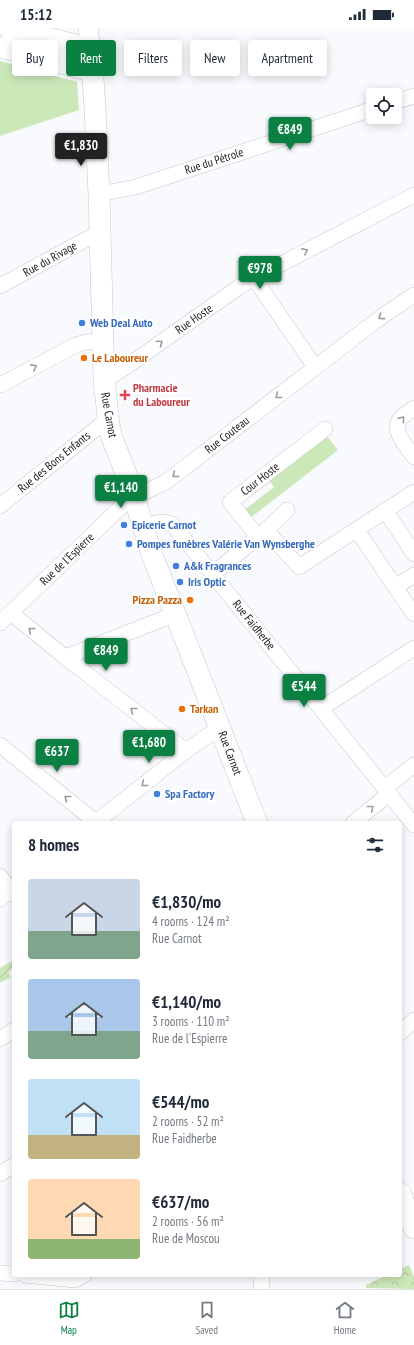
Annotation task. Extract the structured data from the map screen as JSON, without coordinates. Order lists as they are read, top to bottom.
{
  "streets": {
    "main road": ["Rue Carnot"],
    "street": [
      "Rue du Pétrole",
      "Rue du Rivage",
      "Rue Hoste",
      "Rue Couteau",
      "Rue des Bons Enfants",
      "Cour Hoste",
      "Rue de l'Espierre",
      "Rue Faidherbe"
    ]
  },
  "crossings": [
    ["Rue du Pétrole", "Rue Carnot"],
    ["Rue du Rivage", "Rue Carnot"],
    ["Rue Hoste", "Rue Carnot"],
    ["Rue Carnot", "Rue Couteau"],
    ["Rue Carnot", "Rue des Bons Enfants"],
    ["Rue Carnot", "Rue de l'Espierre"],
    ["Rue Carnot", "Rue Faidherbe"],
    ["Rue Couteau", "Rue de l'Espierre"]
  ],
  "one_way": ["Rue Hoste", "Rue Couteau"],
  "places": {
    "other": [
      "Web Deal Auto",
      "Le Laboureur",
      "Epicerie Carnot",
      "Pompes funèbres Valérie Van Wynsberghe",
      "A&k Fragrances",
      "Iris Optic",
      "Pizza Pazza",
      "Tarkan",
      "Spa Factory"
    ],
    "health": ["Pharmacie du Laboureur"]
  },
  "page": {
    "status": "15:12",
    "chip": [
      "Buy",
      "Rent",
      "Filters",
      "New",
      "Apartment"
    ],
    "price": [
      "€849",
      "€1,830",
      "€978",
      "€1,140",
      "€849",
      "€544",
      "€1,680",
      "€637"
    ],
    "heading": "8 homes",
    "list": [
      {
        "name": "€1,830/mo",
        "note": "4 rooms · 124 m² · Rue Carnot"
      },
      {
        "name": "€1,140/mo",
        "note": "3 rooms · 110 m² · Rue de l'Espierre"
      },
      {
        "name": "€544/mo",
        "note": "2 rooms · 52 m² · Rue Faidherbe"
      },
      {
        "name": "€637/mo",
        "note": "2 rooms · 56 m² · Rue de Moscou"
      }
    ],
    "tabs": ["Map", "Saved", "Home"]
  }
}
